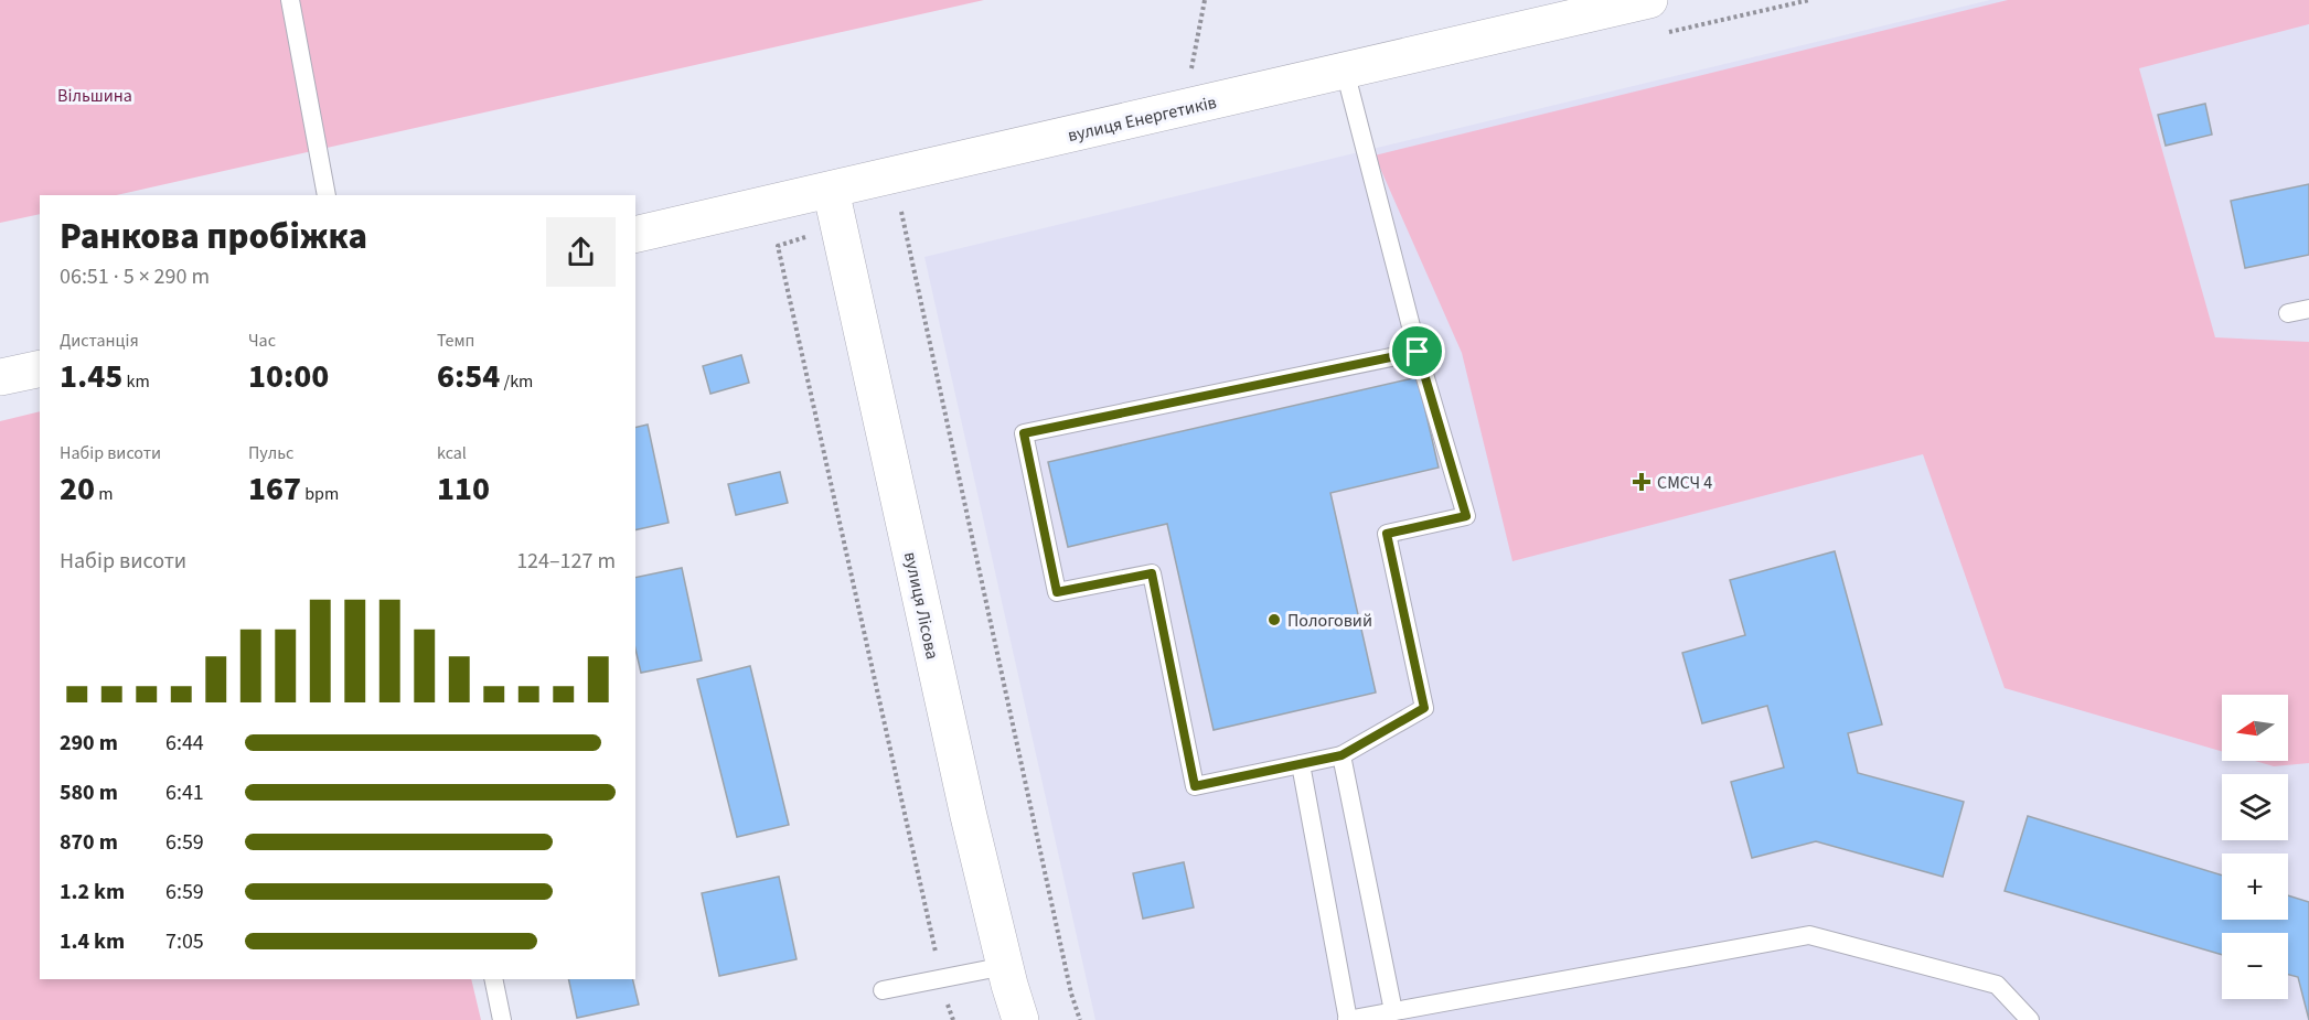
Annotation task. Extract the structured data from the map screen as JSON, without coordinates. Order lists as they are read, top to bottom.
{
  "streets": {
    "main road": ["вулиця Енергетиків", "вулиця Лісова"]
  },
  "crossings": [
    ["вулиця Енергетиків", "вулиця Лісова"]
  ],
  "parks": ["Вільшина"],
  "places": {
    "health": ["СМСЧ 4"],
    "other": ["Пологовий"]
  },
  "north": "left",
  "page": {
    "heading": ["Ранкова пробіжка", "06:51 · 5 × 290 m"],
    "stats": [
      ["Дистанція", "1.45 km"],
      ["Час", "10:00"],
      ["Темп", "6:54 /km"],
      ["Набір висоти", "20 m"],
      ["Пульс", "167 bpm"],
      ["kcal", "110"]
    ],
    "chart": ["Набір висоти", "124–127 m"],
    "map_buttons": ["+", "−"],
    "list": [
      {
        "name": "290 m",
        "note": "6:44"
      },
      {
        "name": "580 m",
        "note": "6:41"
      },
      {
        "name": "870 m",
        "note": "6:59"
      },
      {
        "name": "1.2 km",
        "note": "6:59"
      },
      {
        "name": "1.4 km",
        "note": "7:05"
      }
    ]
  }
}
